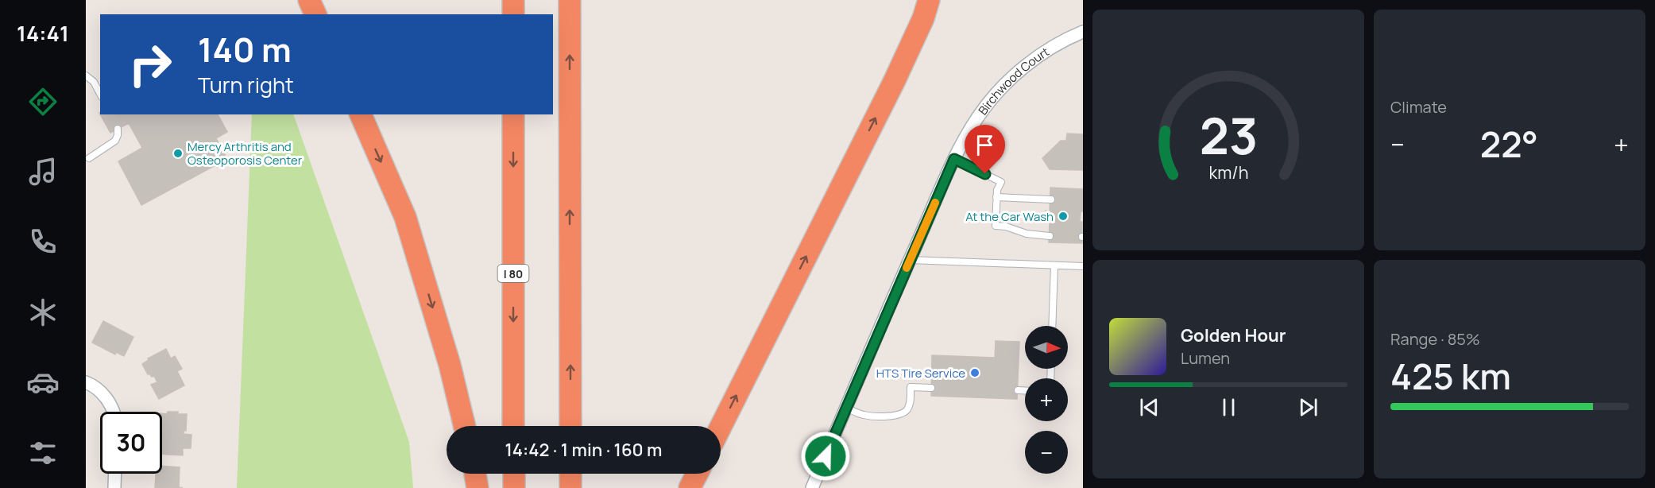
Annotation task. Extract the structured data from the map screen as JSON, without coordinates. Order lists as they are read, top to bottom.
{
  "streets": {
    "highway": ["I 80"],
    "street": ["Birchwood Court"]
  },
  "places": ["Mercy Arthritis and Osteoporosis Center", "At the Car Wash", "HTS Tire Service"],
  "north": "right",
  "page": {
    "tabs": "14:41",
    "tile": [
      "Climate",
      ["Range · 85%", "425 km"]
    ],
    "turn": ["140 m", "Turn right"],
    "heat": ["−", "22°", "+"],
    "song": ["Golden Hour", "Lumen"],
    "map_buttons": ["+", "−"],
    "limit": "30",
    "trip": "14:42 · 1 min · 160 m",
    "gauge": ["23", "km/h"]
  }
}
